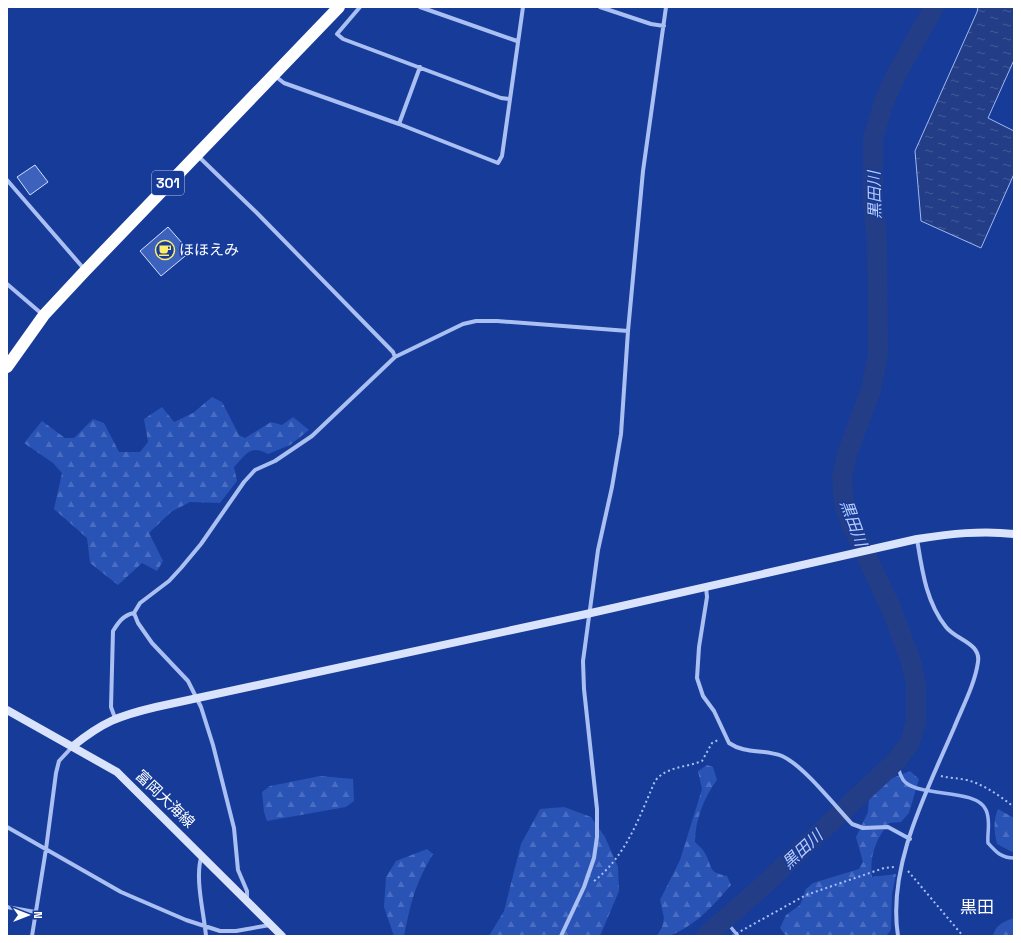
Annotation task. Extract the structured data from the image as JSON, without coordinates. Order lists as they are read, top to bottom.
{
  "streets": {
    "highway": ["301"],
    "street": ["富岡大海線"]
  },
  "districts": ["黒田"],
  "water": ["黒田川"],
  "places": {
    "cafe": ["ほほえみ"]
  },
  "north": "right"
}
